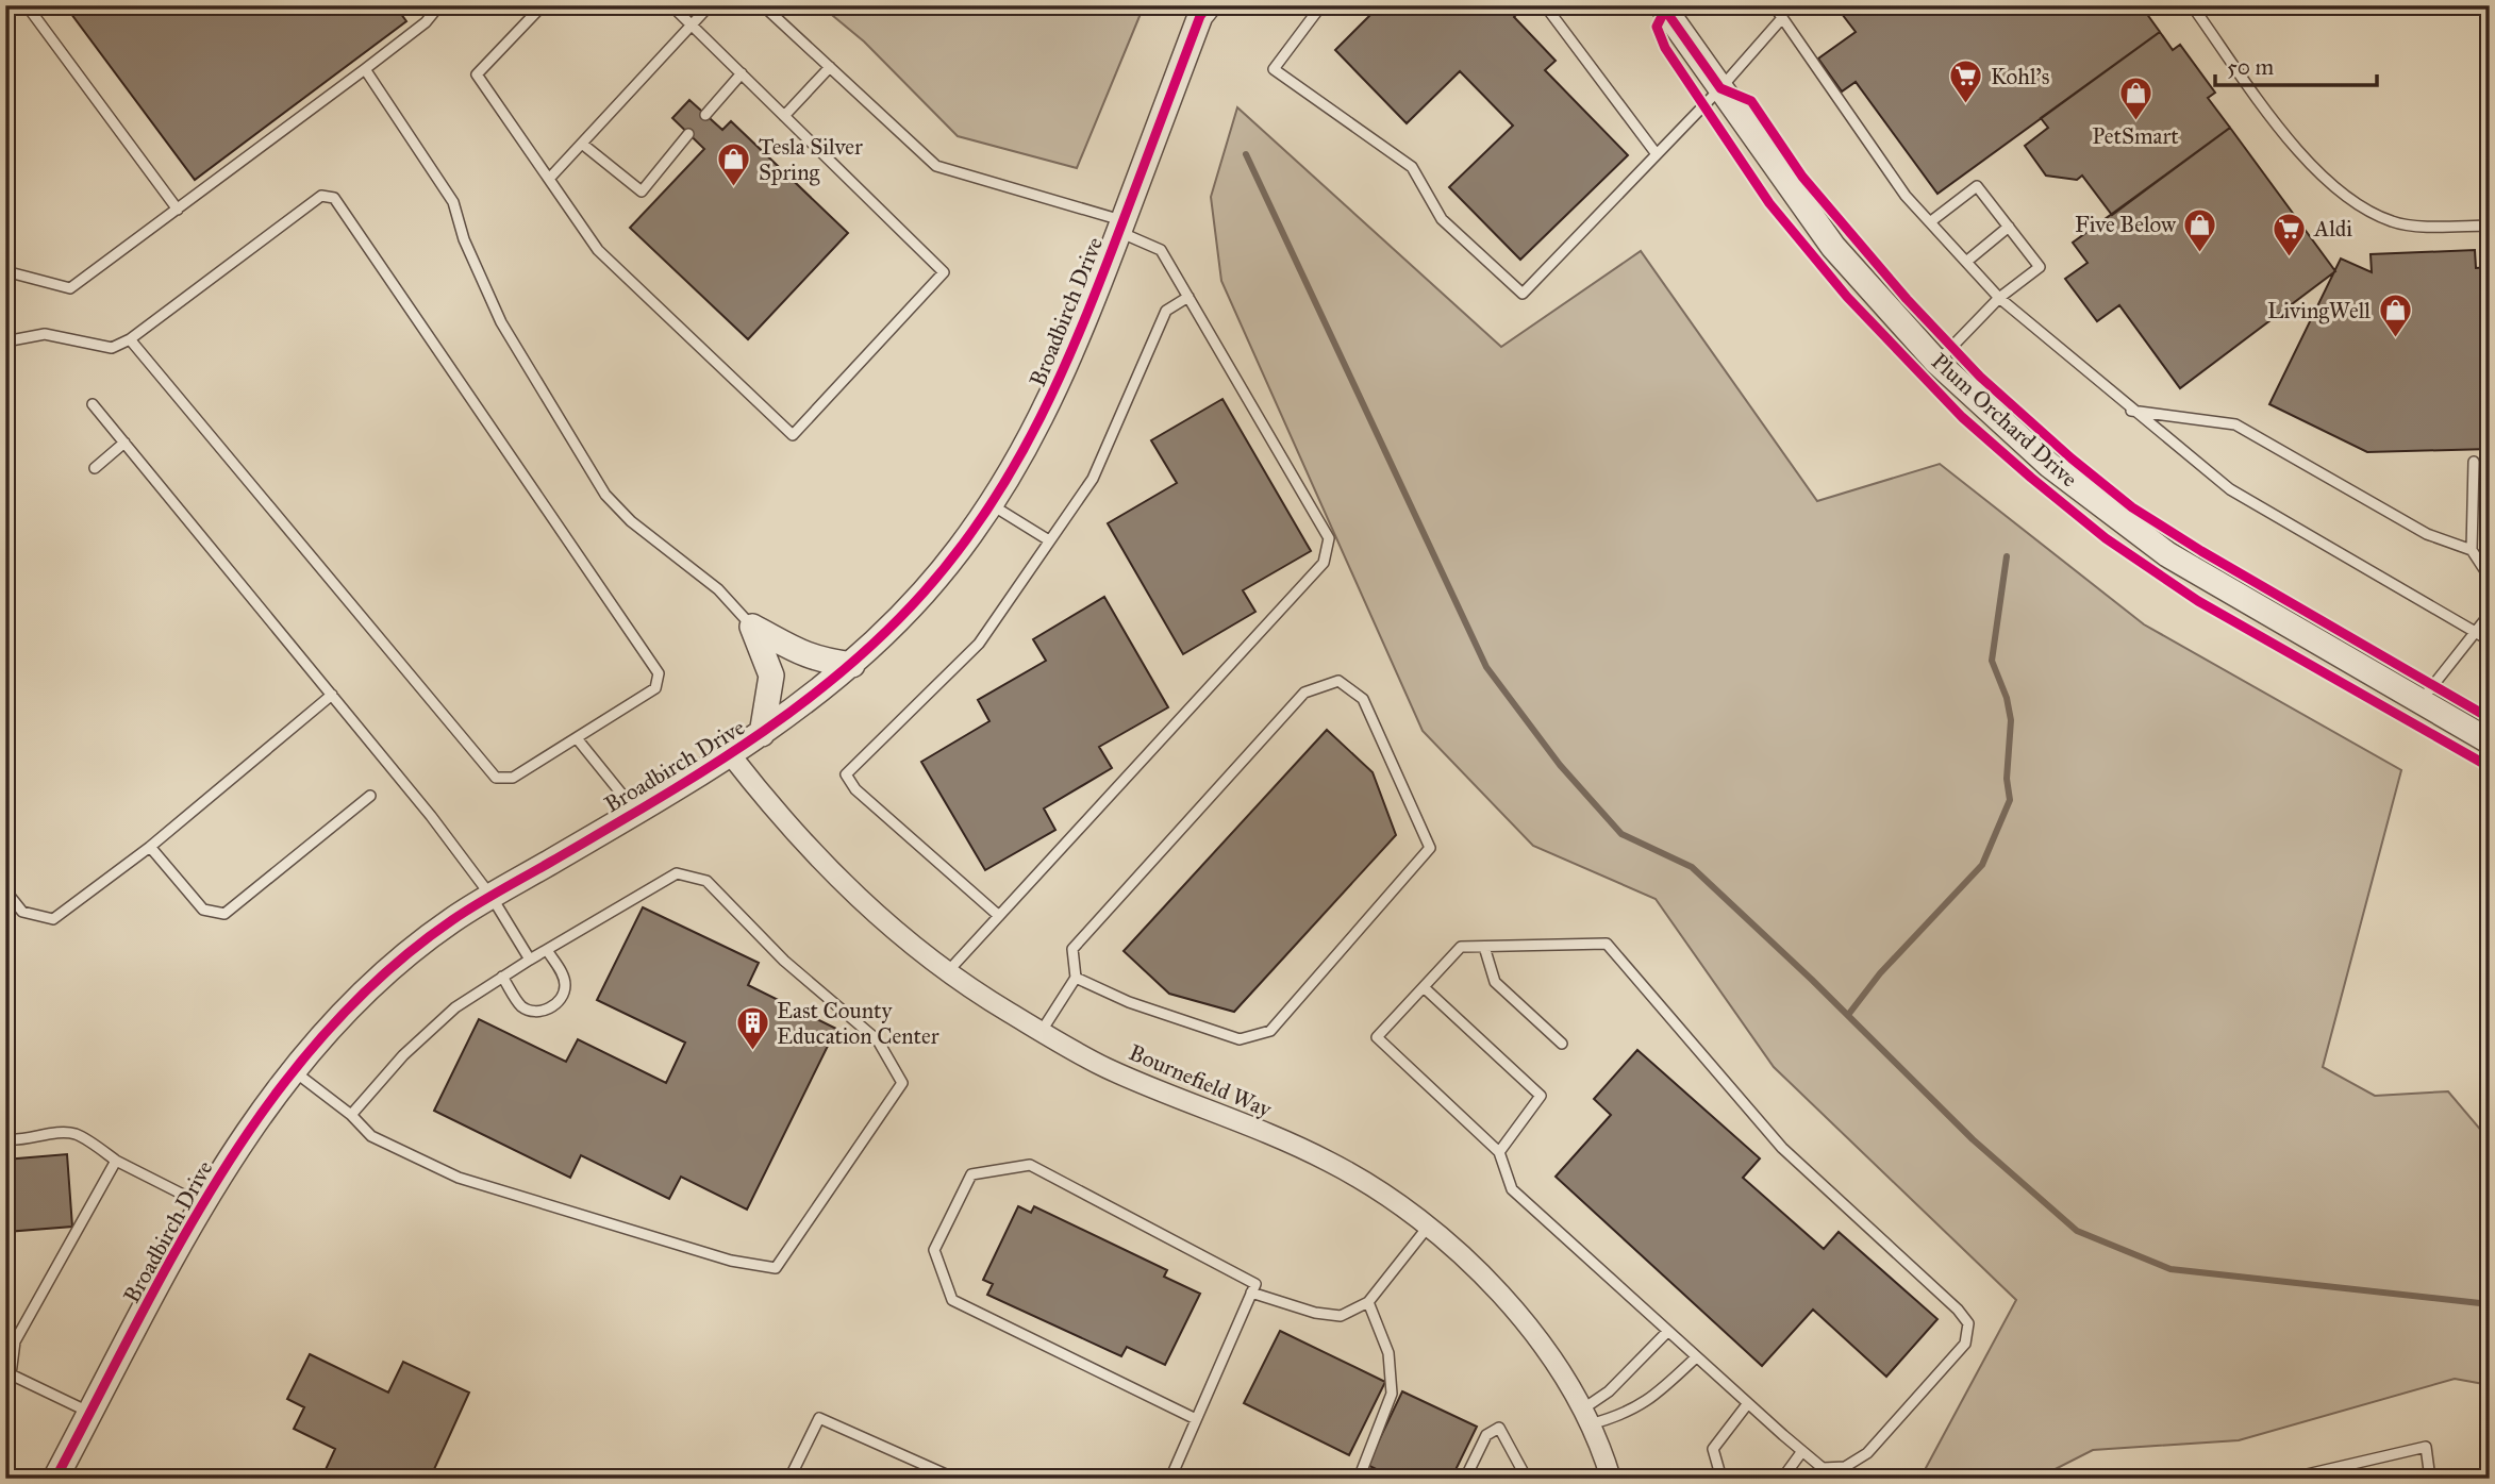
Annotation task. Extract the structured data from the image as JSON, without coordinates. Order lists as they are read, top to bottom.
{
  "streets": {
    "street": ["Broadbirch Drive", "Plum Orchard Drive", "Bournefield Way"]
  },
  "crossings": [
    ["Broadbirch Drive", "Bournefield Way"]
  ],
  "places": {
    "supermarket": ["Kohl's", "Aldi"],
    "shop": [
      "PetSmart",
      "Tesla Silver Spring",
      "Five Below",
      "LivingWell"
    ],
    "building": ["East County Education Center"]
  },
  "scale_bar": "50 m"
}
